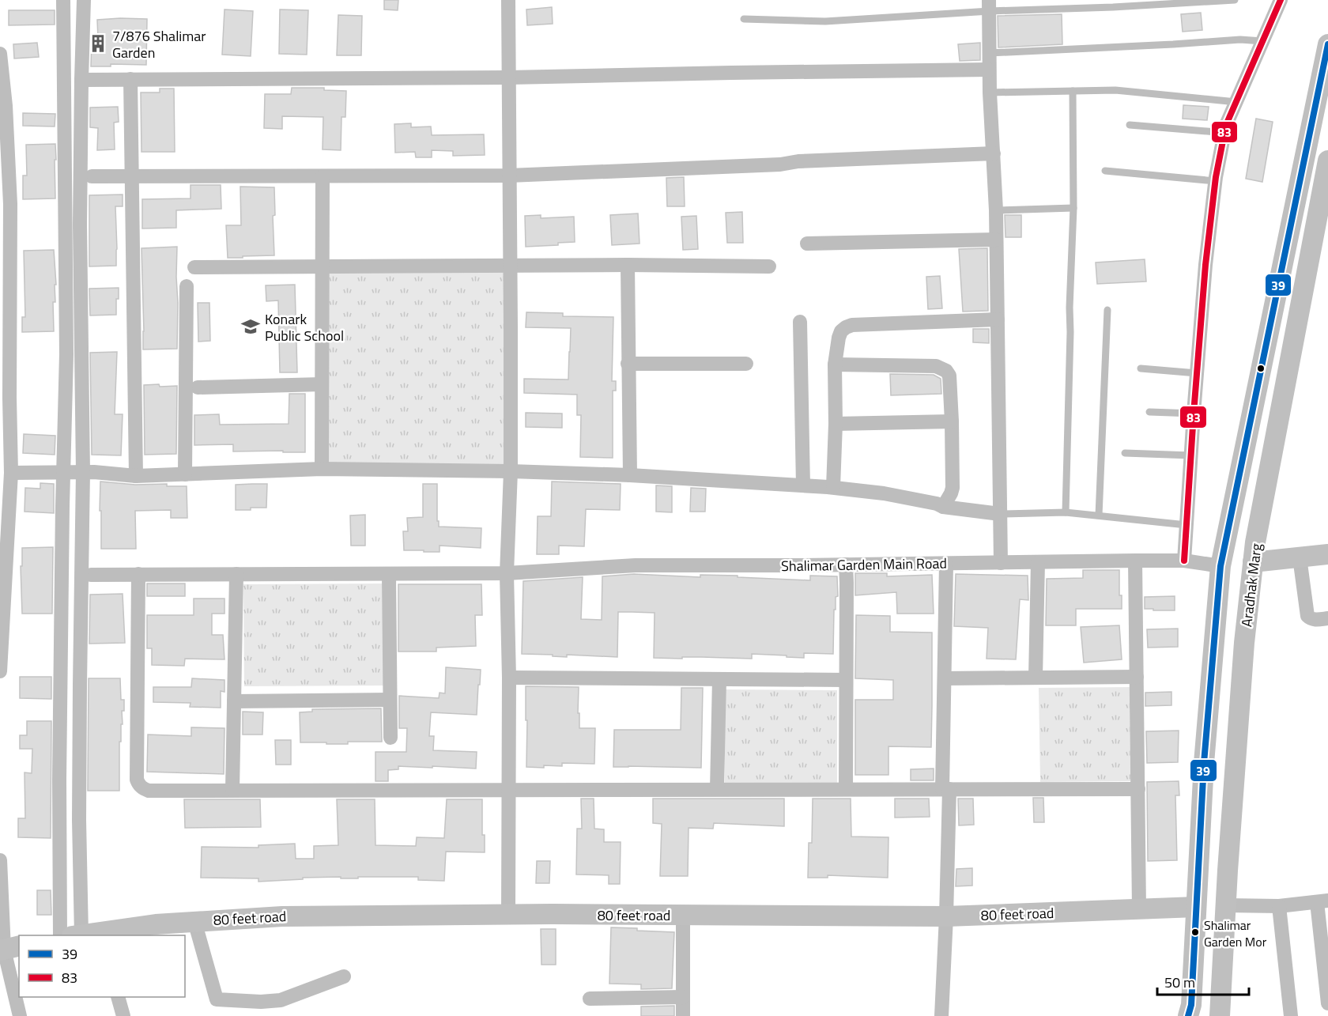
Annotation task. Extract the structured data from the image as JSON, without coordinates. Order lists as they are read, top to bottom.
{
  "streets": {
    "main road": ["Aradhak Marg", "80 feet road"],
    "street": ["Shalimar Garden Main Road"]
  },
  "places": {
    "building": ["7/876 Shalimar Garden"],
    "school or university": ["Konark Public School"],
    "other": ["Shalimar Garden Mor"]
  },
  "lines": ["transit line 83", "transit line 39"],
  "legend": ["39", "83"],
  "scale_bar": "50 m"
}
